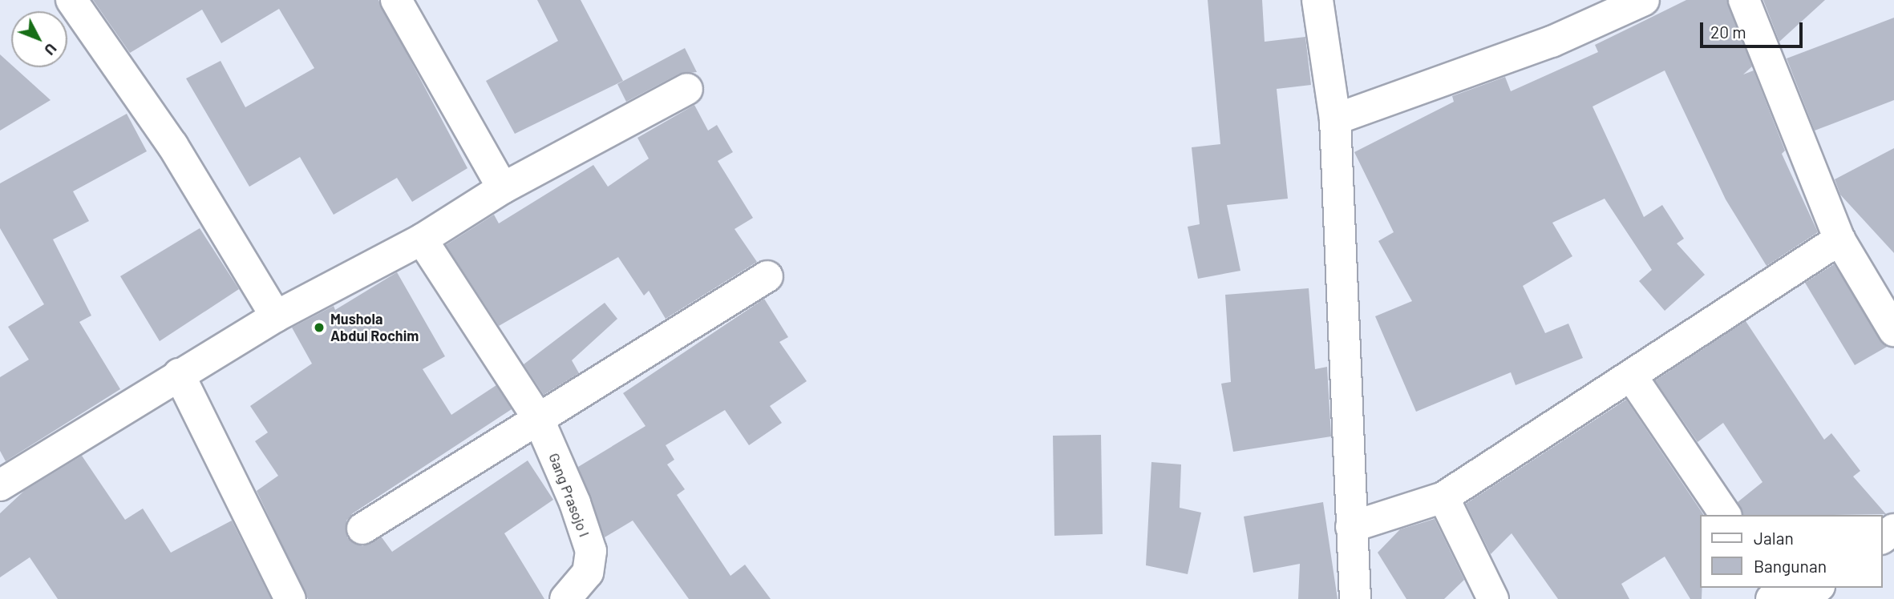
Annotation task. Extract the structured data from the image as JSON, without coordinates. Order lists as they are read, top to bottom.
{
  "streets": {
    "street": ["Gang Prasojo I"]
  },
  "places": ["Mushola Abdul Rochim"],
  "legend": ["Jalan", "Bangunan"],
  "scale_bar": "20 m",
  "north": "bottom right"
}
